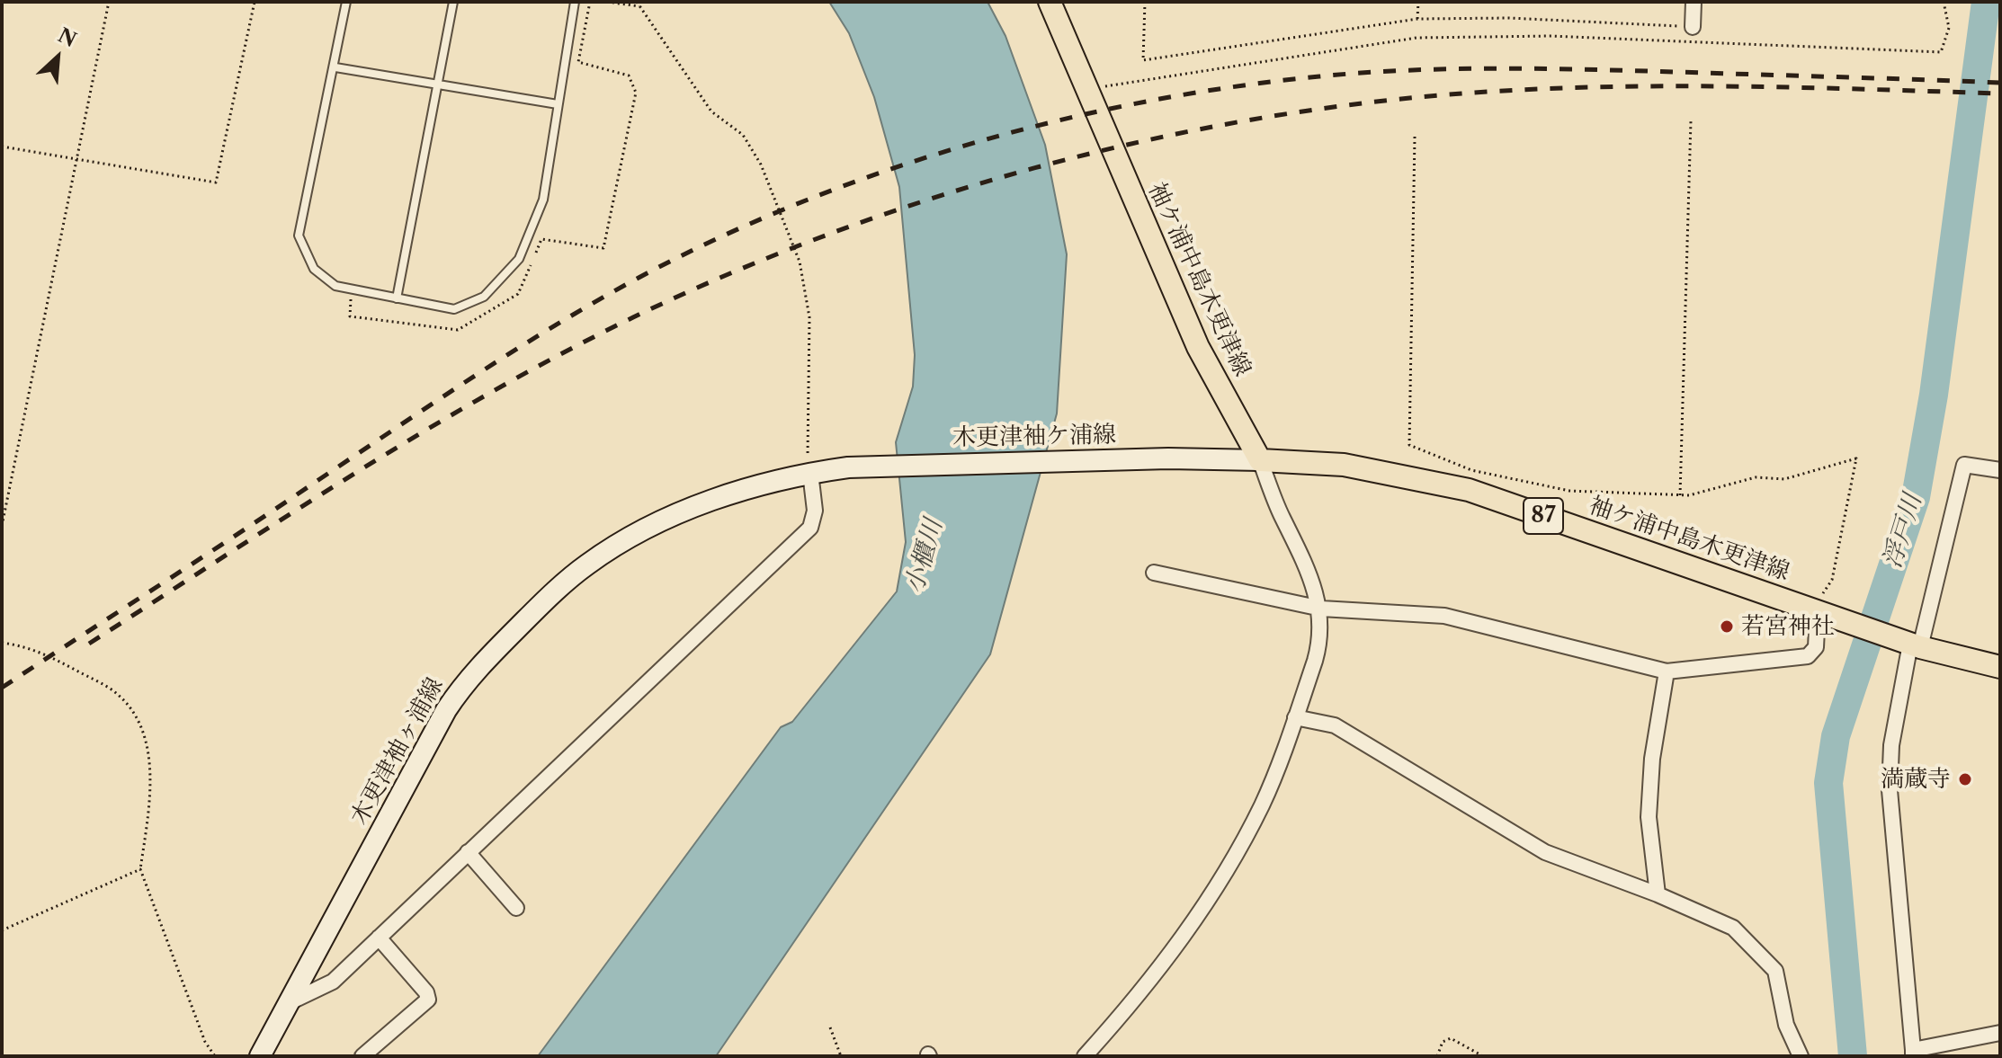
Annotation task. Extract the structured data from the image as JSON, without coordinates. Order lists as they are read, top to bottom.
{
  "streets": {
    "main road": [
      "袖ケ浦中島木更津線",
      "木更津袖ケ浦線",
      "87",
      "木更津袖ヶ浦線"
    ]
  },
  "crossings": [
    ["袖ケ浦中島木更津線", "木更津袖ケ浦線"],
    ["木更津袖ケ浦線", "木更津袖ヶ浦線"]
  ],
  "water": ["浮戸川", "小櫃川"],
  "places": ["若宮神社", "満蔵寺"],
  "north": "top right"
}
